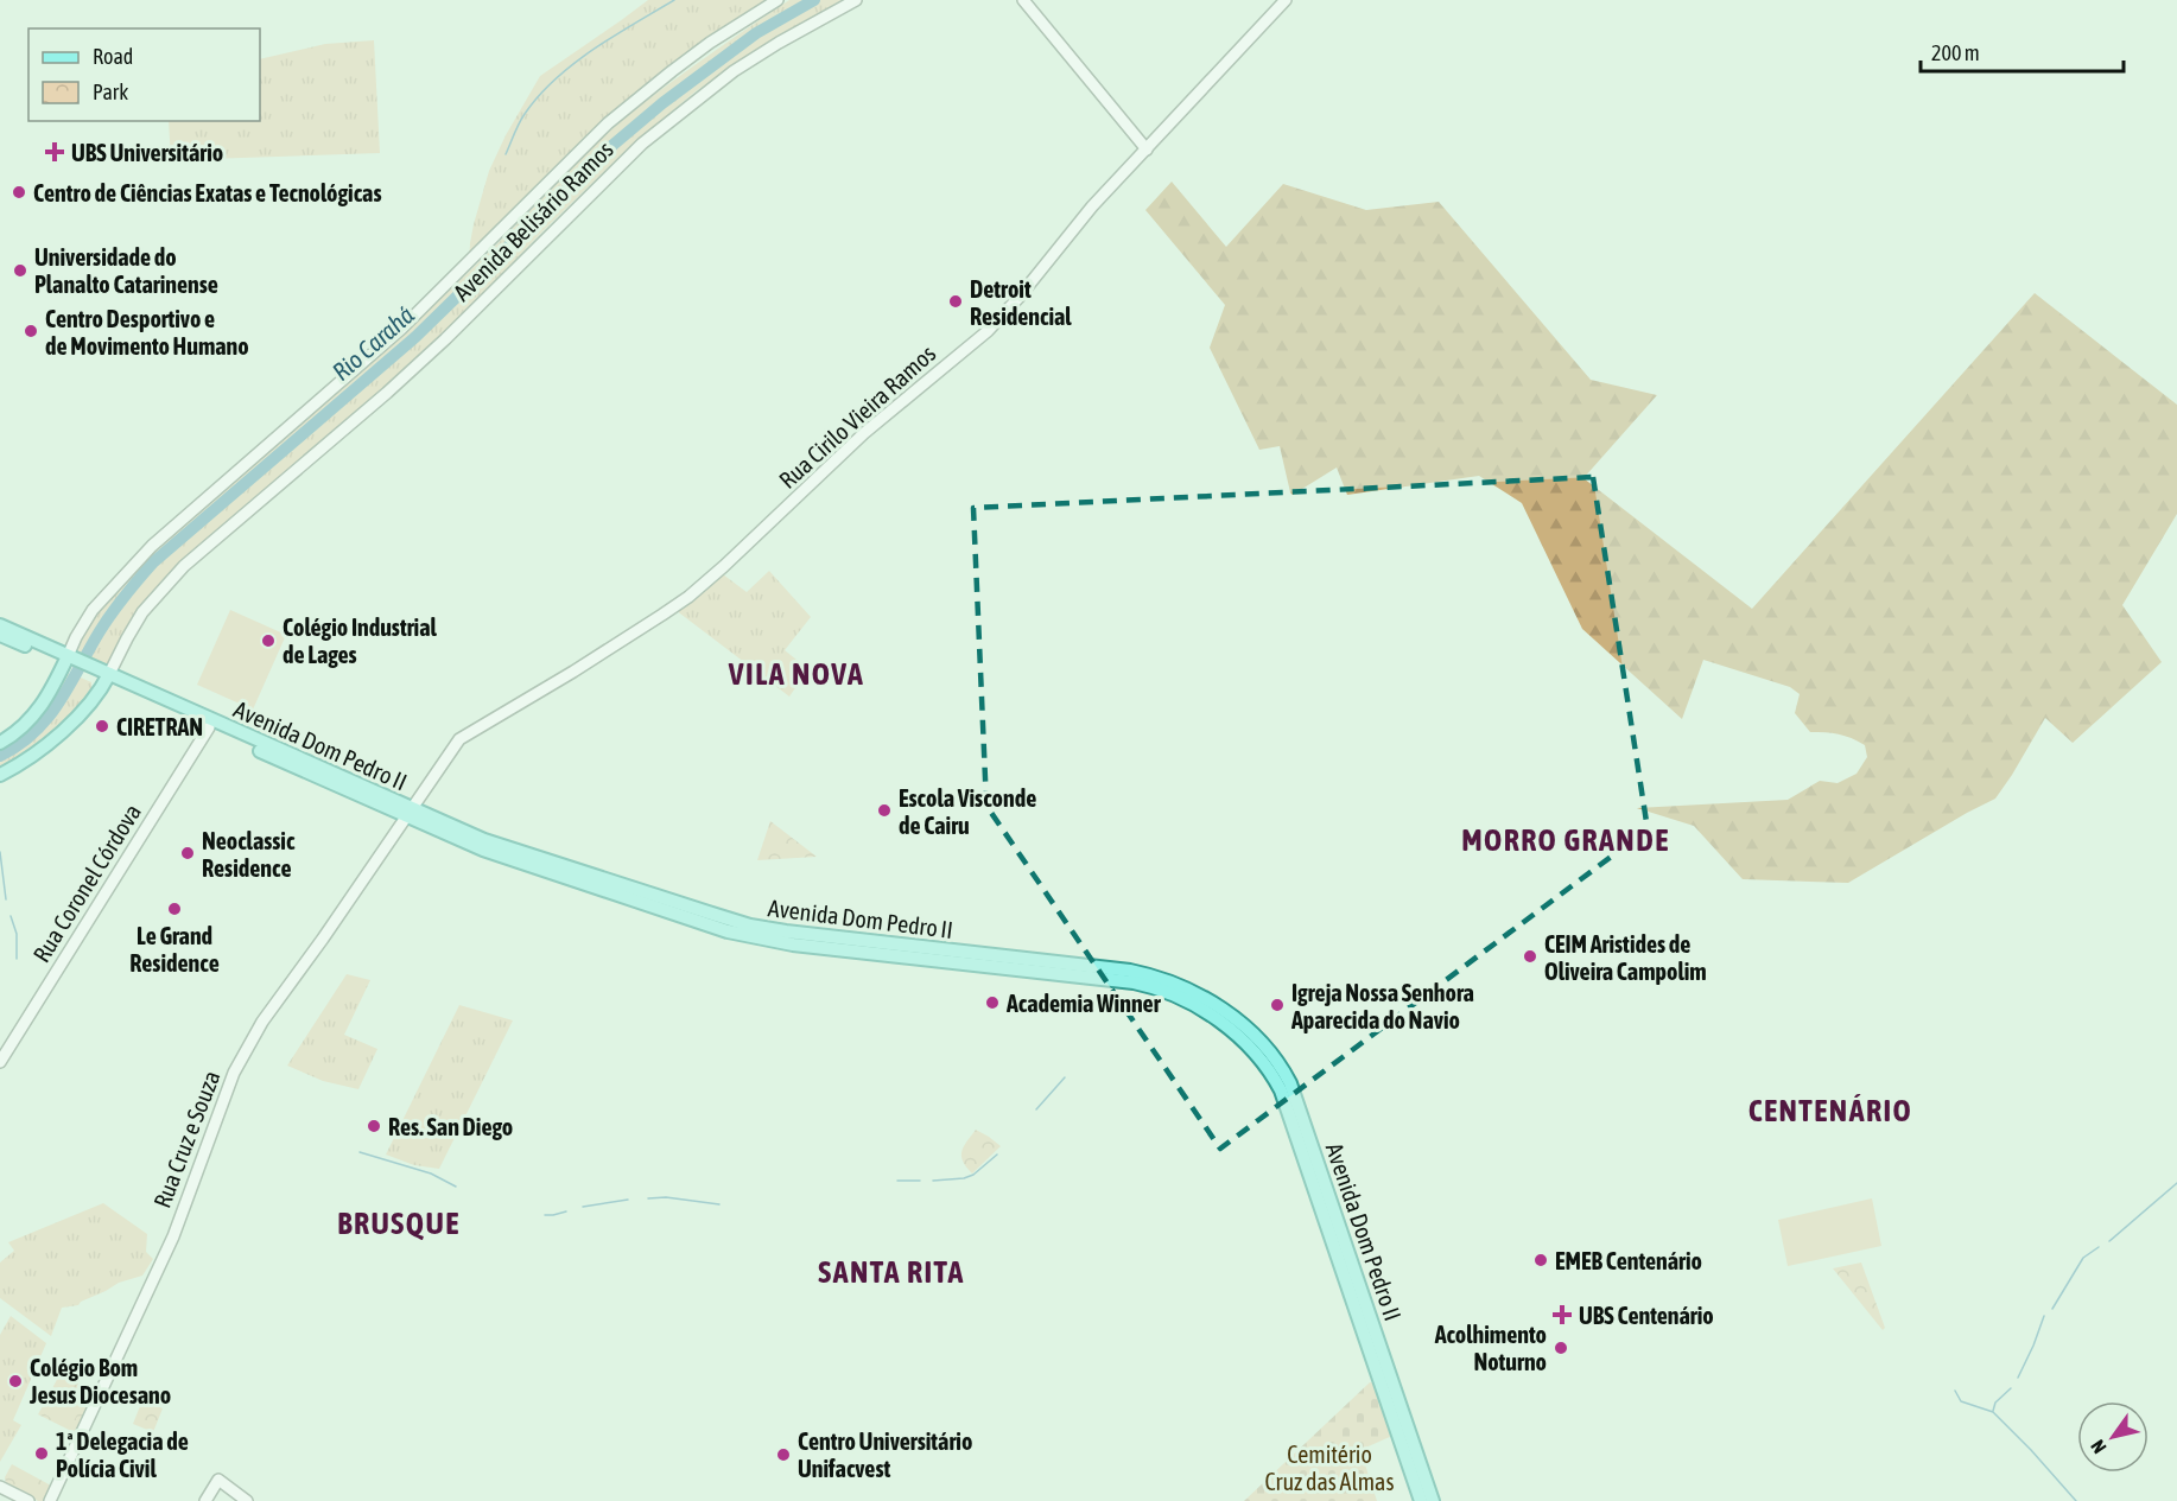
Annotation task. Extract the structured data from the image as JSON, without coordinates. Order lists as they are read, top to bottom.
{
  "streets": {
    "main road": [
      "Avenida Belisário Ramos",
      "Rua Cirilo Vieira Ramos",
      "Avenida Dom Pedro II",
      "Rua Coronel Córdova",
      "Rua Cruz e Souza"
    ]
  },
  "crossings": [
    ["Avenida Belisário Ramos", "Avenida Dom Pedro II"],
    ["Rua Cirilo Vieira Ramos", "Avenida Dom Pedro II"],
    ["Rua Cirilo Vieira Ramos", "Rua Cruz e Souza"],
    ["Avenida Dom Pedro II", "Rua Coronel Córdova"],
    ["Avenida Dom Pedro II", "Rua Cruz e Souza"]
  ],
  "districts": [
    "VILA NOVA",
    "MORRO GRANDE",
    "CENTENÁRIO",
    "BRUSQUE",
    "SANTA RITA"
  ],
  "water": ["Rio Carahá"],
  "parks": ["Cemitério Cruz das Almas"],
  "places": {
    "health": ["UBS Universitário", "UBS Centenário"],
    "other": [
      "Centro de Ciências Exatas e Tecnológicas",
      "Universidade do Planalto Catarinense",
      "Detroit Residencial",
      "Centro Desportivo e de Movimento Humano",
      "Colégio Industrial de Lages",
      "CIRETRAN",
      "Escola Visconde de Cairu",
      "Neoclassic Residence",
      "Le Grand Residence",
      "CEIM Aristides de Oliveira Campolim",
      "Academia Winner",
      "Igreja Nossa Senhora Aparecida do Navio",
      "Res. San Diego",
      "EMEB Centenário",
      "Acolhimento Noturno",
      "Colégio Bom Jesus Diocesano",
      "1ª Delegacia de Polícia Civil",
      "Centro Universitário Unifacvest"
    ]
  },
  "legend": ["Road", "Park"],
  "scale_bar": "200 m",
  "north": "bottom left"
}
